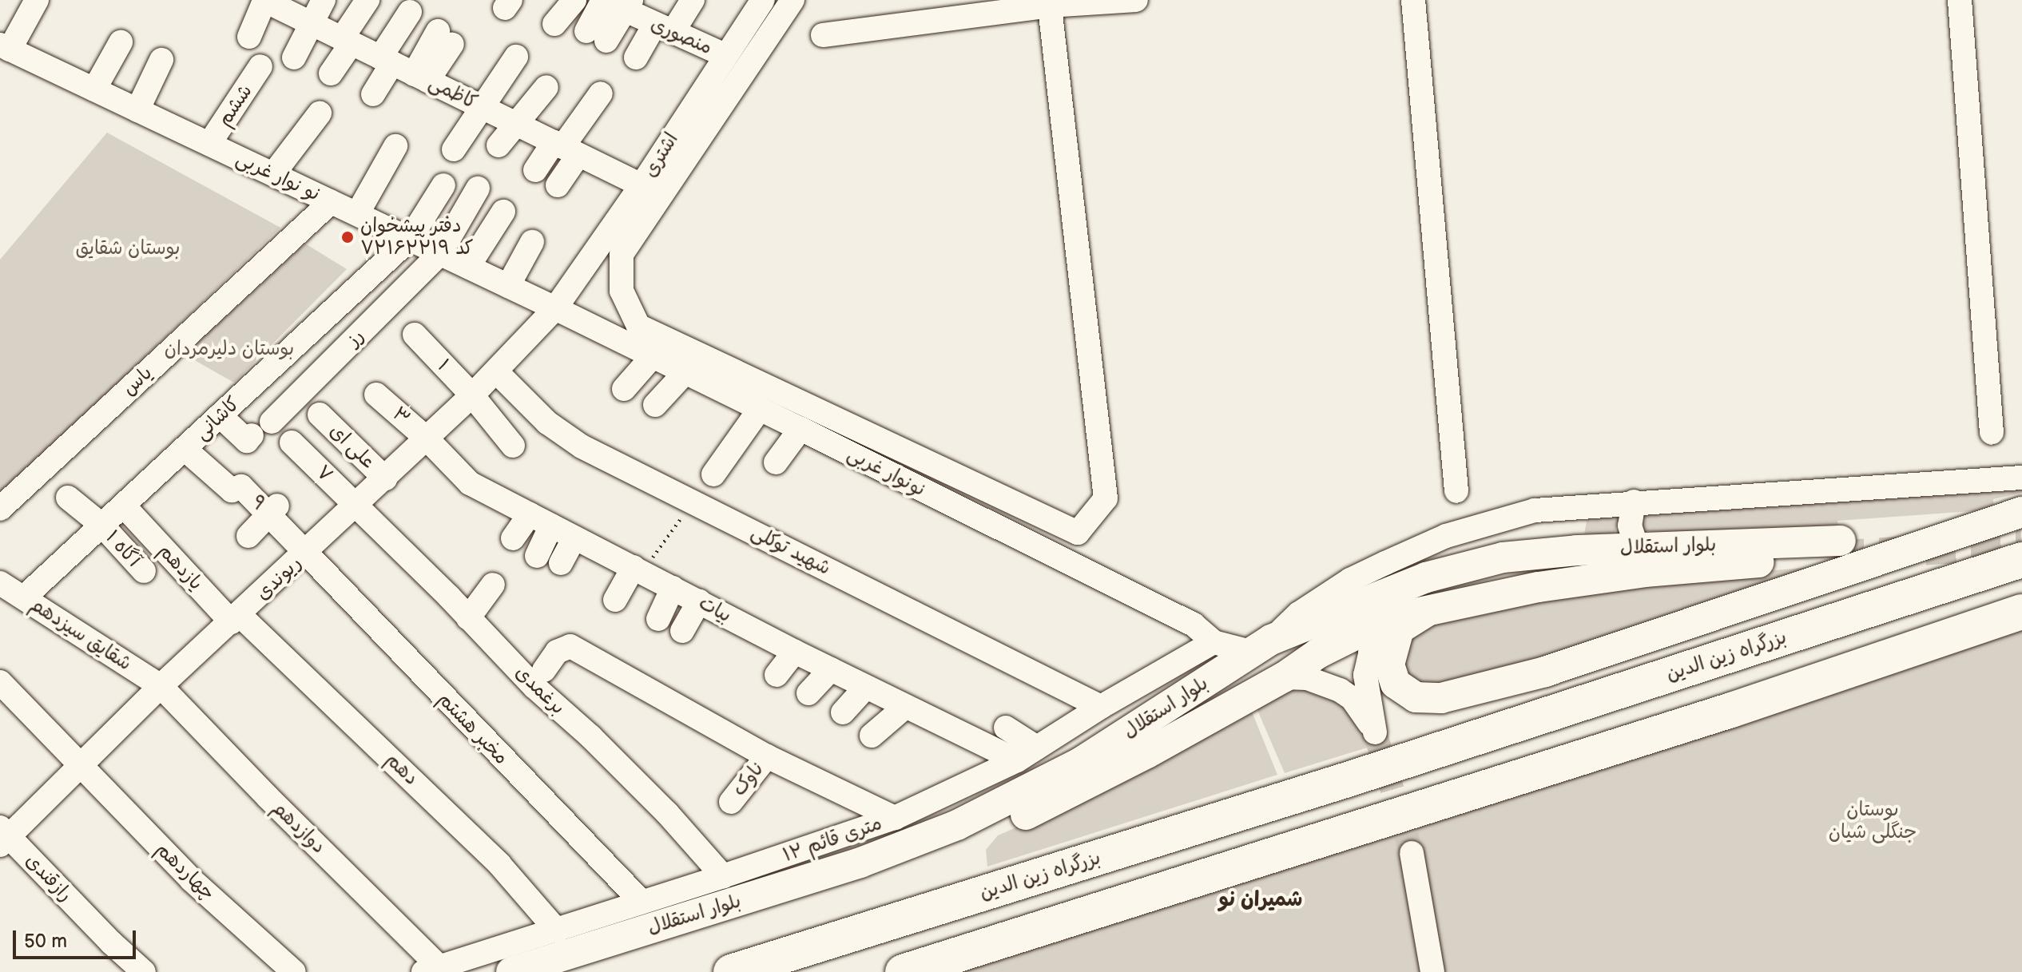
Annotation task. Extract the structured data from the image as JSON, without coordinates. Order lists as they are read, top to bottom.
{
  "streets": {
    "highway": ["بزرگراه زین الدین"],
    "main road": ["بلوار استقلال"],
    "street": [
      "منصوری",
      "کاظمی",
      "ششم",
      "اشتری",
      "نو نوار غربی",
      "رز",
      "۱",
      "یاس",
      "۳",
      "کاشانی",
      "علی ای",
      "نونوار غربی",
      "۷",
      "۹",
      "آگاه ۱",
      "شهید توکلی",
      "یازدهم",
      "ریوندی",
      "بیات",
      "شقایق سیزدهم",
      "برغمدی",
      "مخبر هشتم",
      "دهم",
      "ناوک",
      "دوازدهم",
      "۱۲ متری قائم",
      "چهاردهم",
      "رازقندی"
    ]
  },
  "crossings": [
    ["منصوری", "اشتری"],
    ["کاظمی", "اشتری"],
    ["ششم", "نو نوار غربی"],
    ["اشتری", "نو نوار غربی"],
    ["اشتری", "نونوار غربی"],
    ["اشتری", "ریوندی"],
    ["نو نوار غربی", "رز"],
    ["نو نوار غربی", "یاس"],
    ["نو نوار غربی", "کاشانی"],
    ["نو نوار غربی", "نونوار غربی"],
    ["نو نوار غربی", "ریوندی"],
    ["۱", "ریوندی"],
    ["۳", "ریوندی"],
    ["۳", "بیات"],
    ["کاشانی", "۹"],
    ["کاشانی", "آگاه ۱"],
    ["کاشانی", "شقایق سیزدهم"],
    ["علی ای", "ریوندی"],
    ["نونوار غربی", "ریوندی"],
    ["نونوار غربی", "۱۲ متری قائم"],
    ["۷", "ریوندی"],
    ["۷", "برغمدی"],
    ["۹", "ریوندی"],
    ["۹", "مخبر هشتم"],
    ["شهید توکلی", "ریوندی"],
    ["شهید توکلی", "۱۲ متری قائم"],
    ["یازدهم", "ریوندی"],
    ["یازدهم", "دهم"],
    ["ریوندی", "بیات"],
    ["ریوندی", "شقایق سیزدهم"],
    ["ریوندی", "برغمدی"],
    ["ریوندی", "مخبر هشتم"],
    ["ریوندی", "دهم"],
    ["ریوندی", "دوازدهم"],
    ["ریوندی", "چهاردهم"],
    ["ریوندی", "رازقندی"],
    ["بیات", "۱۲ متری قائم"],
    ["شقایق سیزدهم", "دوازدهم"],
    ["برغمدی", "ناوک"],
    ["برغمدی", "۱۲ متری قائم"],
    ["مخبر هشتم", "۱۲ متری قائم"],
    ["دهم", "۱۲ متری قائم"],
    ["دوازدهم", "۱۲ متری قائم"]
  ],
  "districts": ["شمیران نو"],
  "parks": ["بوستان شقایق", "بوستان دلیرمردان", "بوستان جنگلی شیان"],
  "places": ["دفتر پیشخوان کد ۷۲۱۶۲۲۱۹"],
  "scale_bar": "50 m"
}
